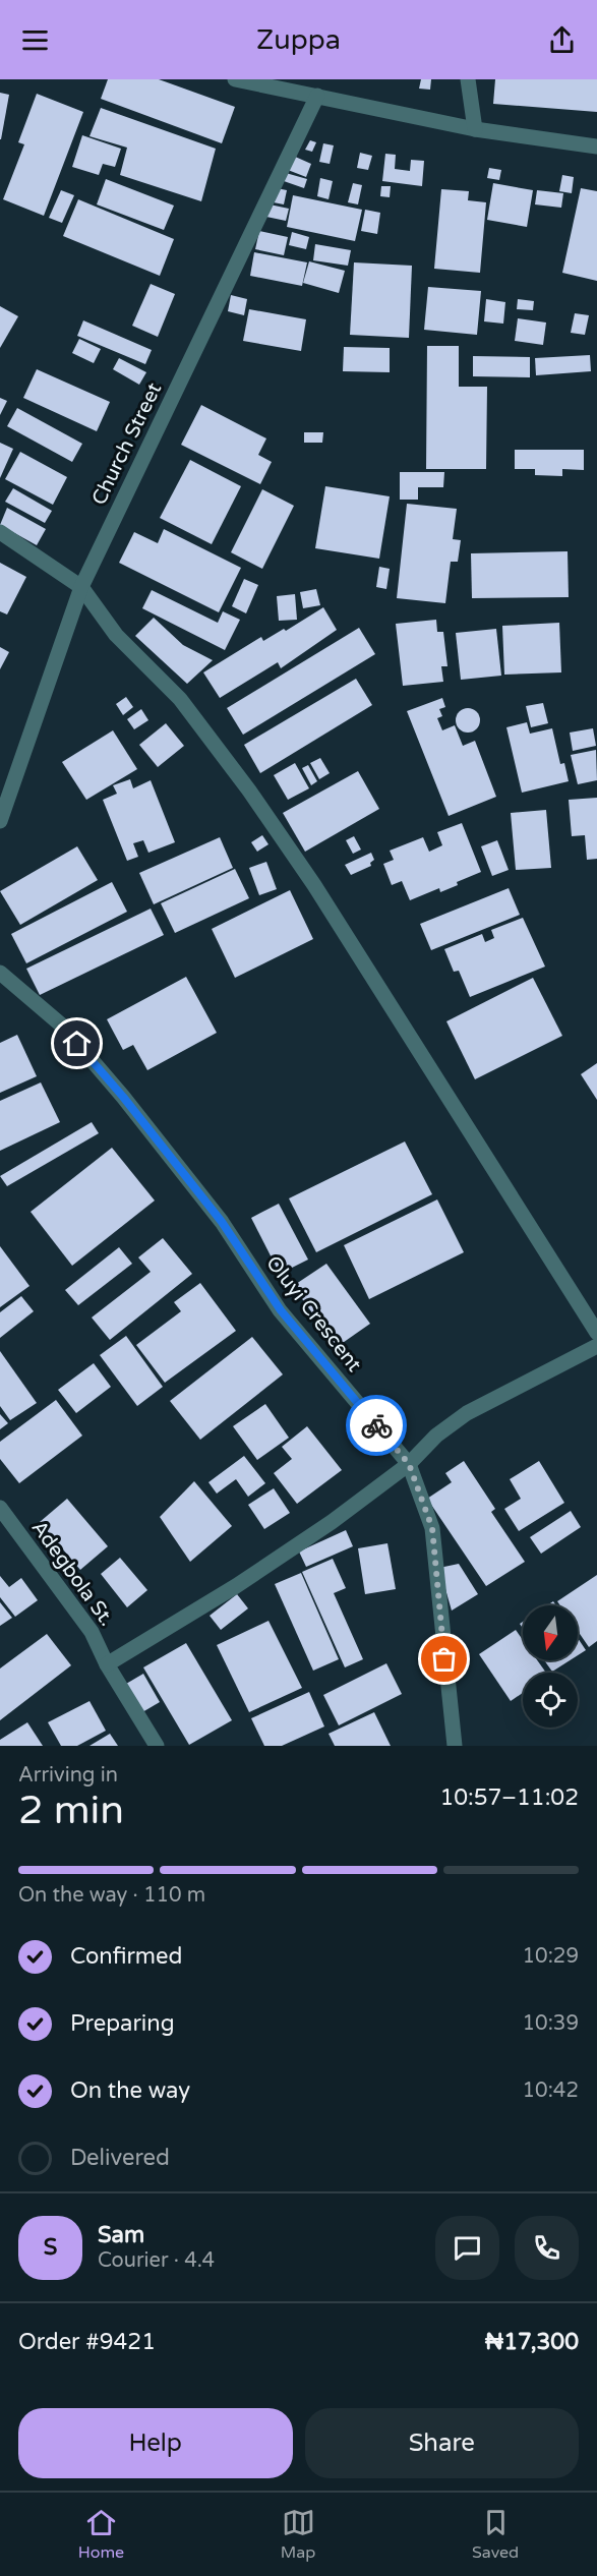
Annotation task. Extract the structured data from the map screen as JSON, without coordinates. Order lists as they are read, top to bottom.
{
  "streets": {
    "street": ["Church Street", "Oluyi Crescent", "Adegbola St."]
  },
  "north": "bottom",
  "page": {
    "header": "Zuppa",
    "heading": ["2 min", "Arriving in", "10:57–11:02"],
    "panel": [
      "Sam",
      "Courier · 4.4",
      "Order #9421",
      "₦17,300"
    ],
    "bar": "On the way · 110 m",
    "list": [
      ["Confirmed", "10:29"],
      ["Preparing", "10:39"],
      ["On the way", "10:42"],
      "Delivered"
    ],
    "round": "S",
    "buttons": ["Help", "Share"],
    "tabs": ["Home", "Map", "Saved"]
  }
}
